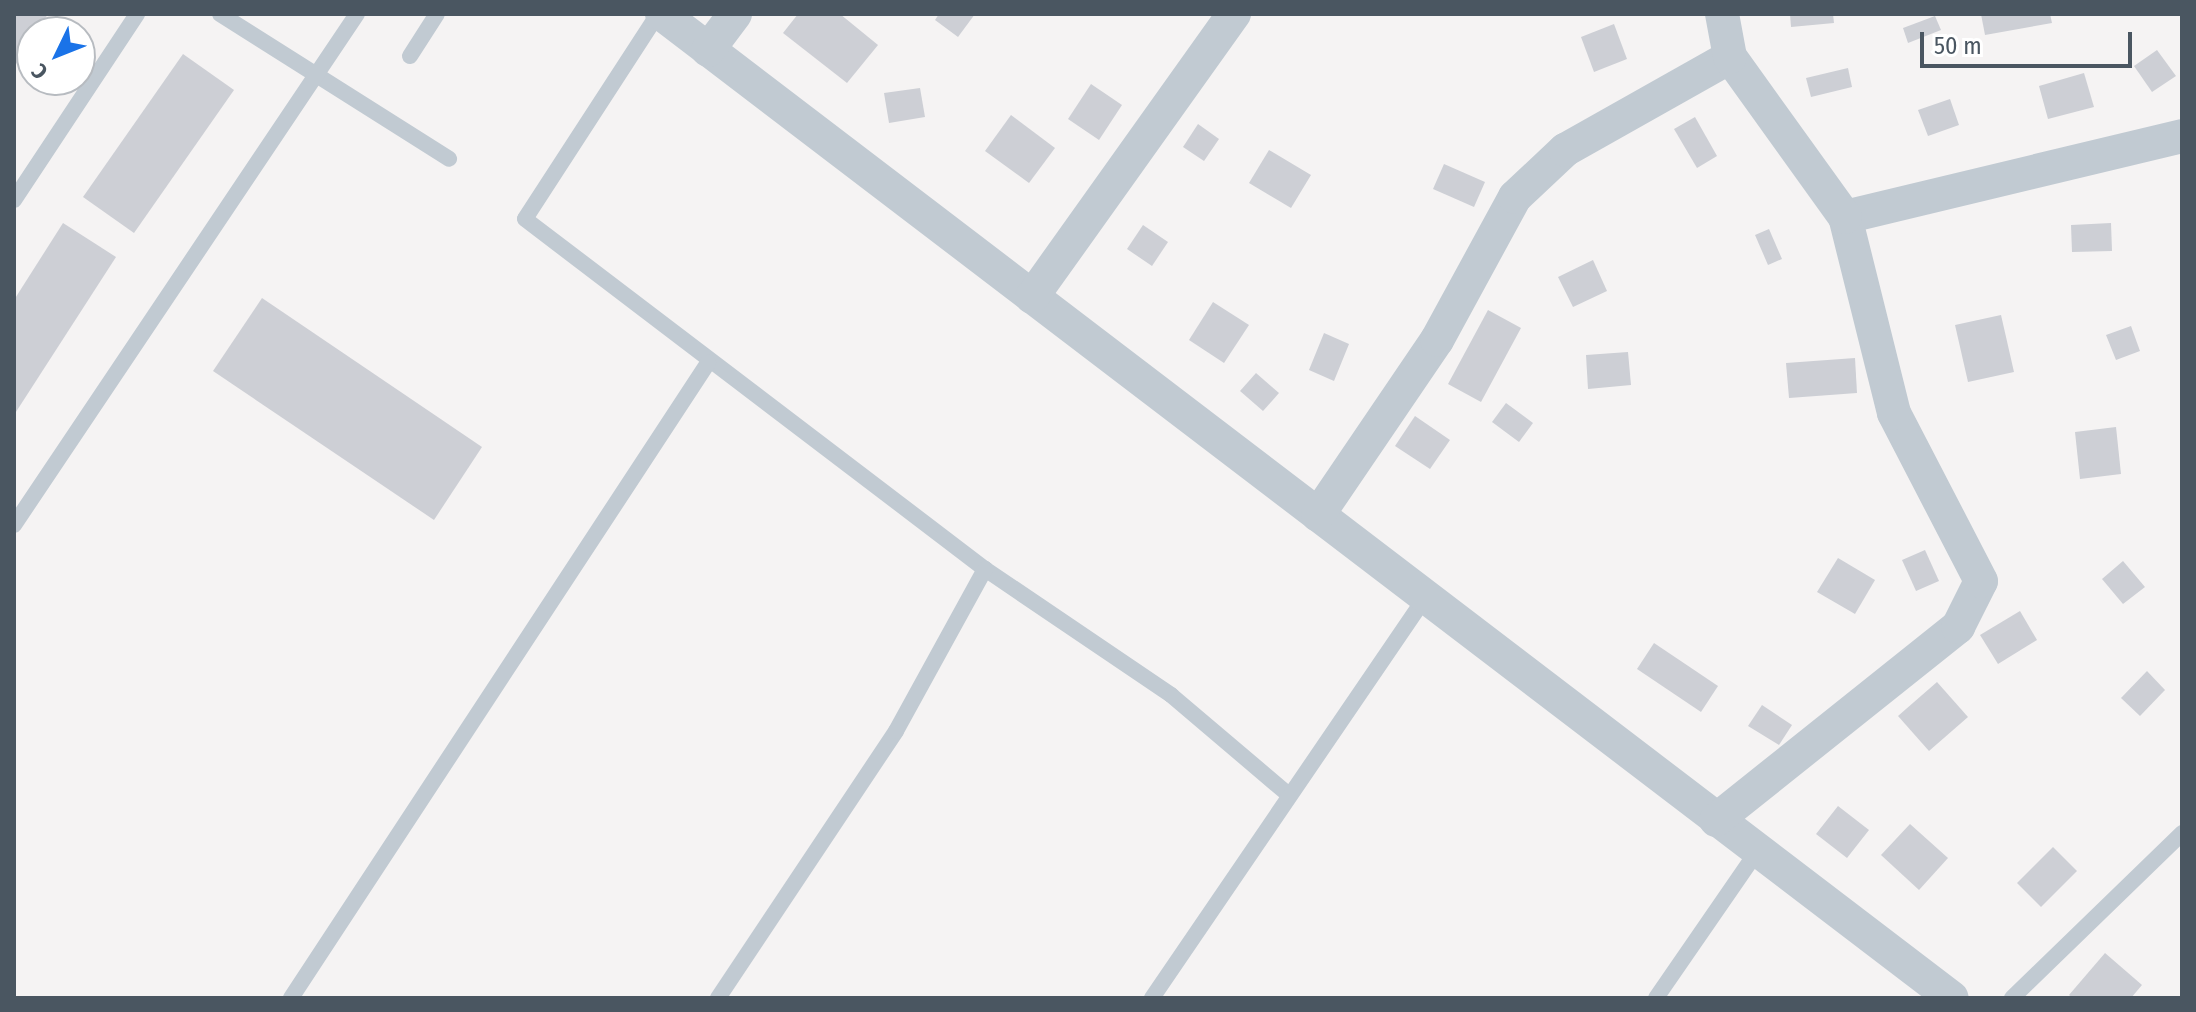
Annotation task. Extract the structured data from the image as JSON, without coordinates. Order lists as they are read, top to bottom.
{
  "scale_bar": "50 m",
  "north": "bottom left"
}
